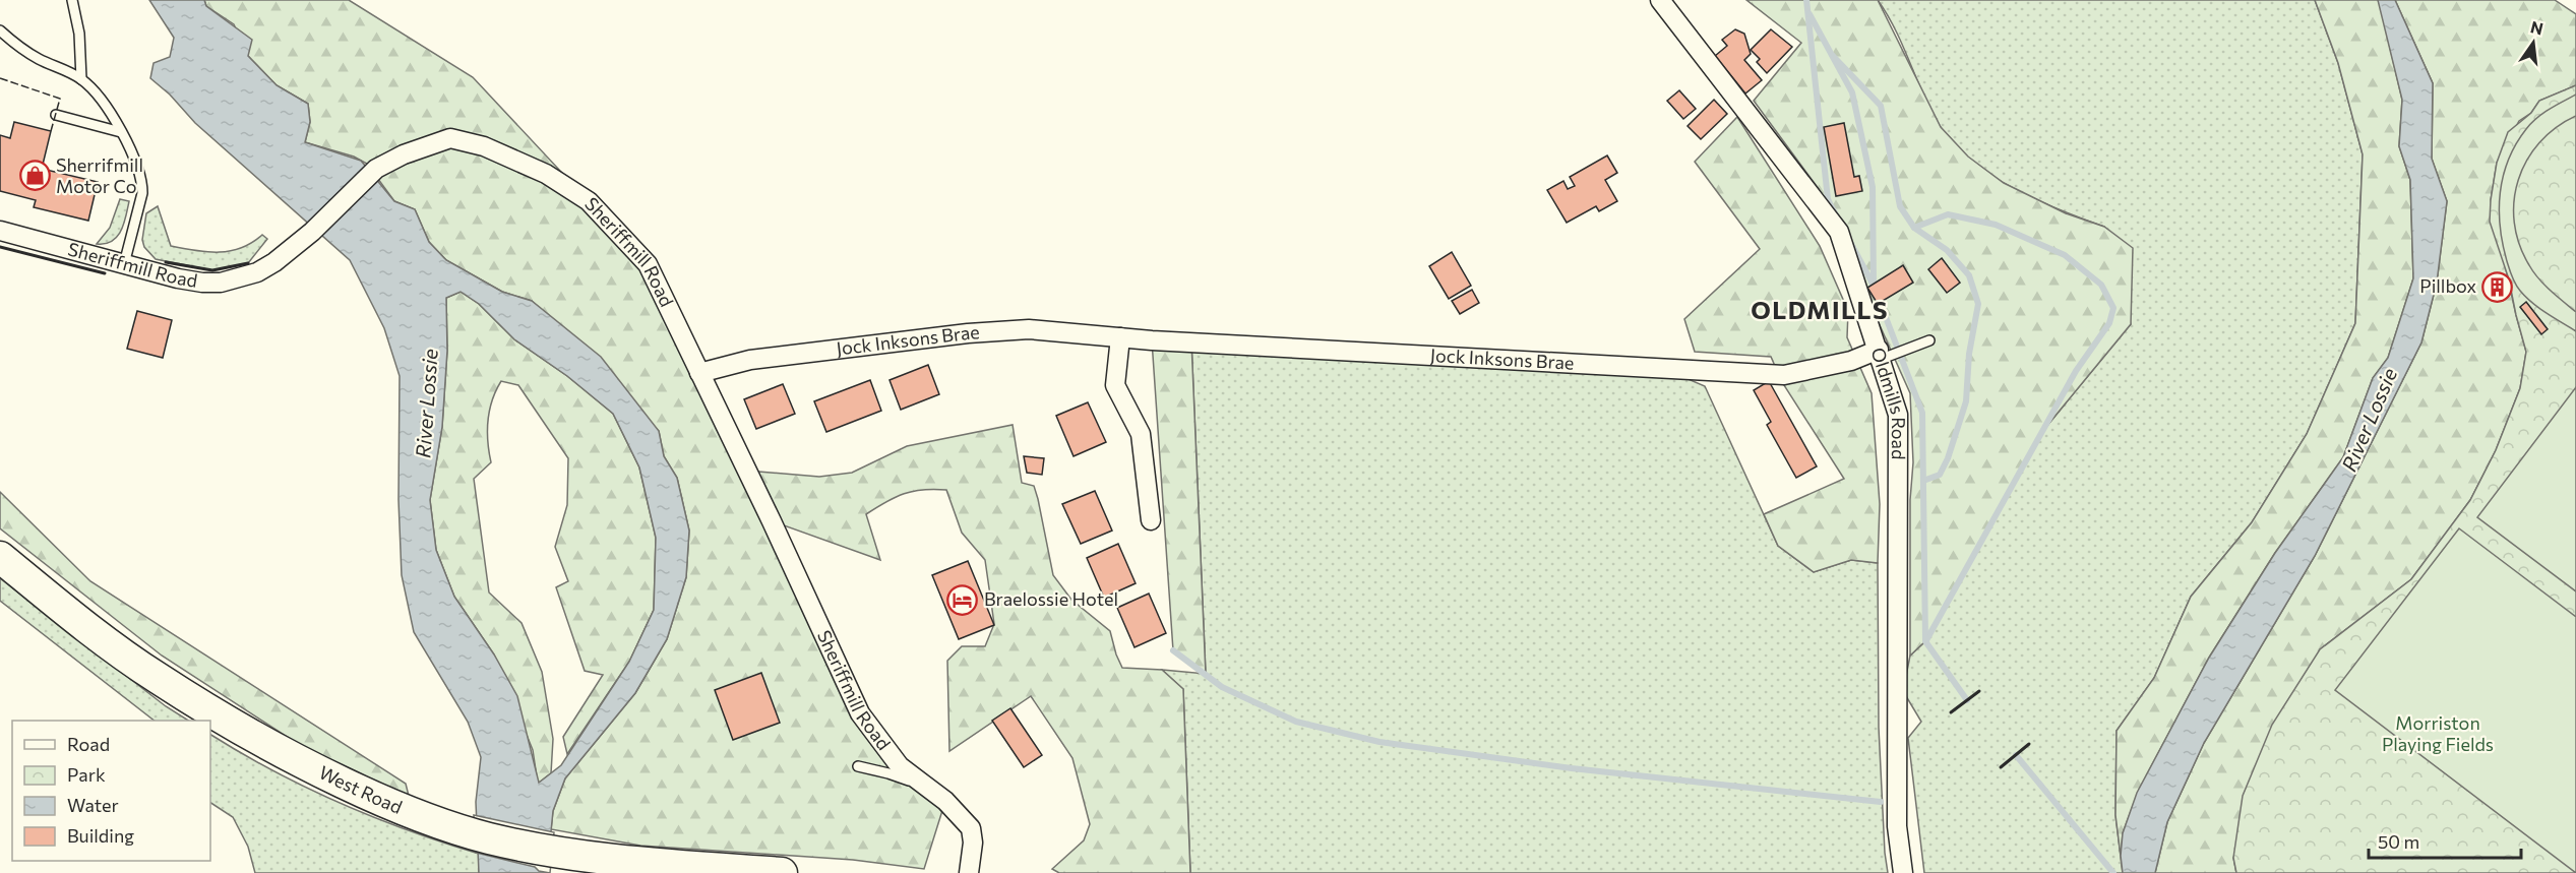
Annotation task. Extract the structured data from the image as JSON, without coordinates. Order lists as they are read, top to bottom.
{
  "streets": {
    "highway": ["West Road"],
    "street": ["Sheriffmill Road", "Jock Inksons Brae", "Oldmills Road"]
  },
  "crossings": [
    ["Sheriffmill Road", "Jock Inksons Brae"],
    ["Jock Inksons Brae", "Oldmills Road"]
  ],
  "districts": ["OLDMILLS"],
  "water": ["River Lossie"],
  "parks": ["Morriston Playing Fields"],
  "places": {
    "shop": ["Sherrifmill Motor Co"],
    "building": ["Pillbox"],
    "hotel": ["Braelossie Hotel"]
  },
  "legend": [
    "Road",
    "Park",
    "Water",
    "Building"
  ],
  "scale_bar": "50 m",
  "north": "top"
}
